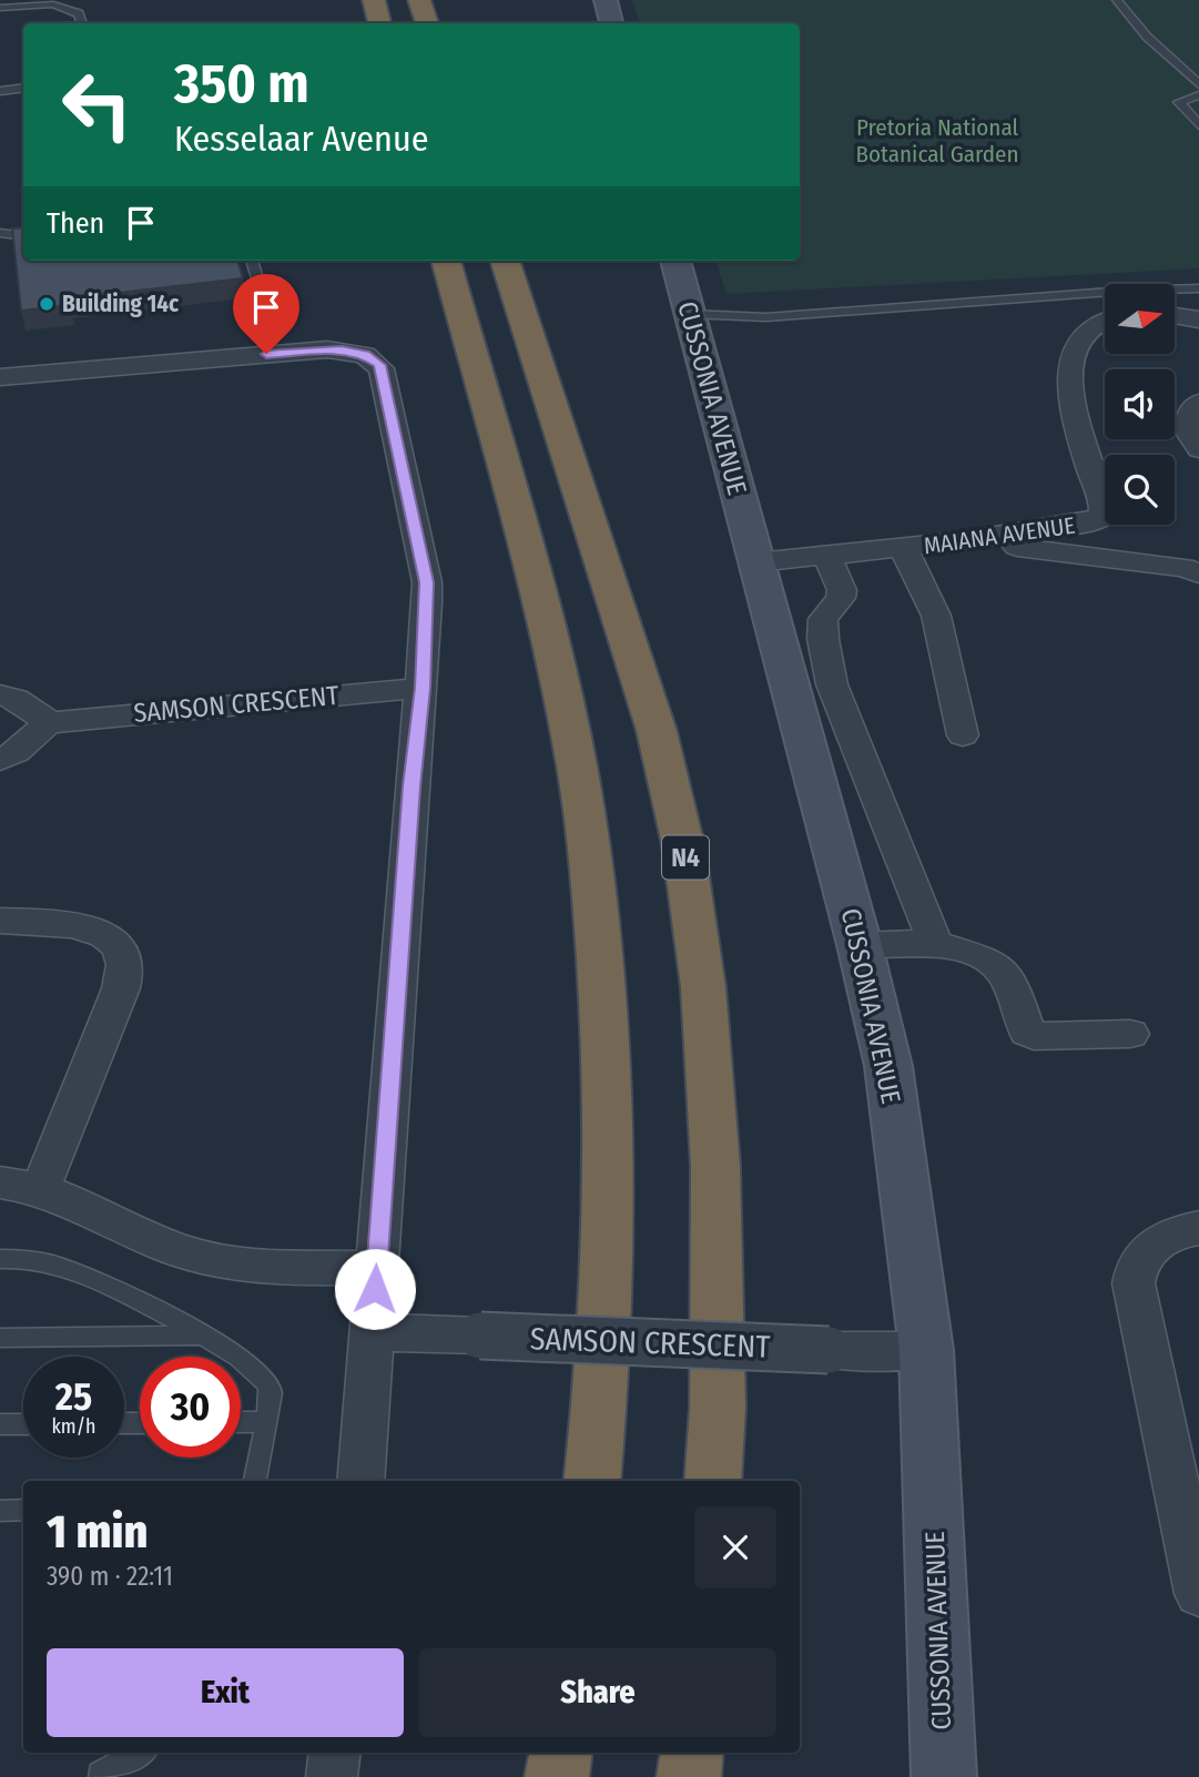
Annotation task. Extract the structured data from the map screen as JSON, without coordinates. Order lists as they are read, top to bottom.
{
  "streets": {
    "highway": ["N4"],
    "main road": ["CUSSONIA AVENUE"],
    "street": ["MAIANA AVENUE", "SAMSON CRESCENT"]
  },
  "crossings": [
    ["CUSSONIA AVENUE", "MAIANA AVENUE"],
    ["CUSSONIA AVENUE", "SAMSON CRESCENT"]
  ],
  "parks": ["Pretoria National Botanical Garden"],
  "places": ["Building 14c"],
  "north": "right",
  "page": {
    "turn": ["350 m", "Kesselaar Avenue"],
    "then": "Then",
    "speed": "25 km/h",
    "limit": "30",
    "heading": ["1 min", "390 m · 22:11"],
    "buttons": ["Exit", "Share"]
  }
}
